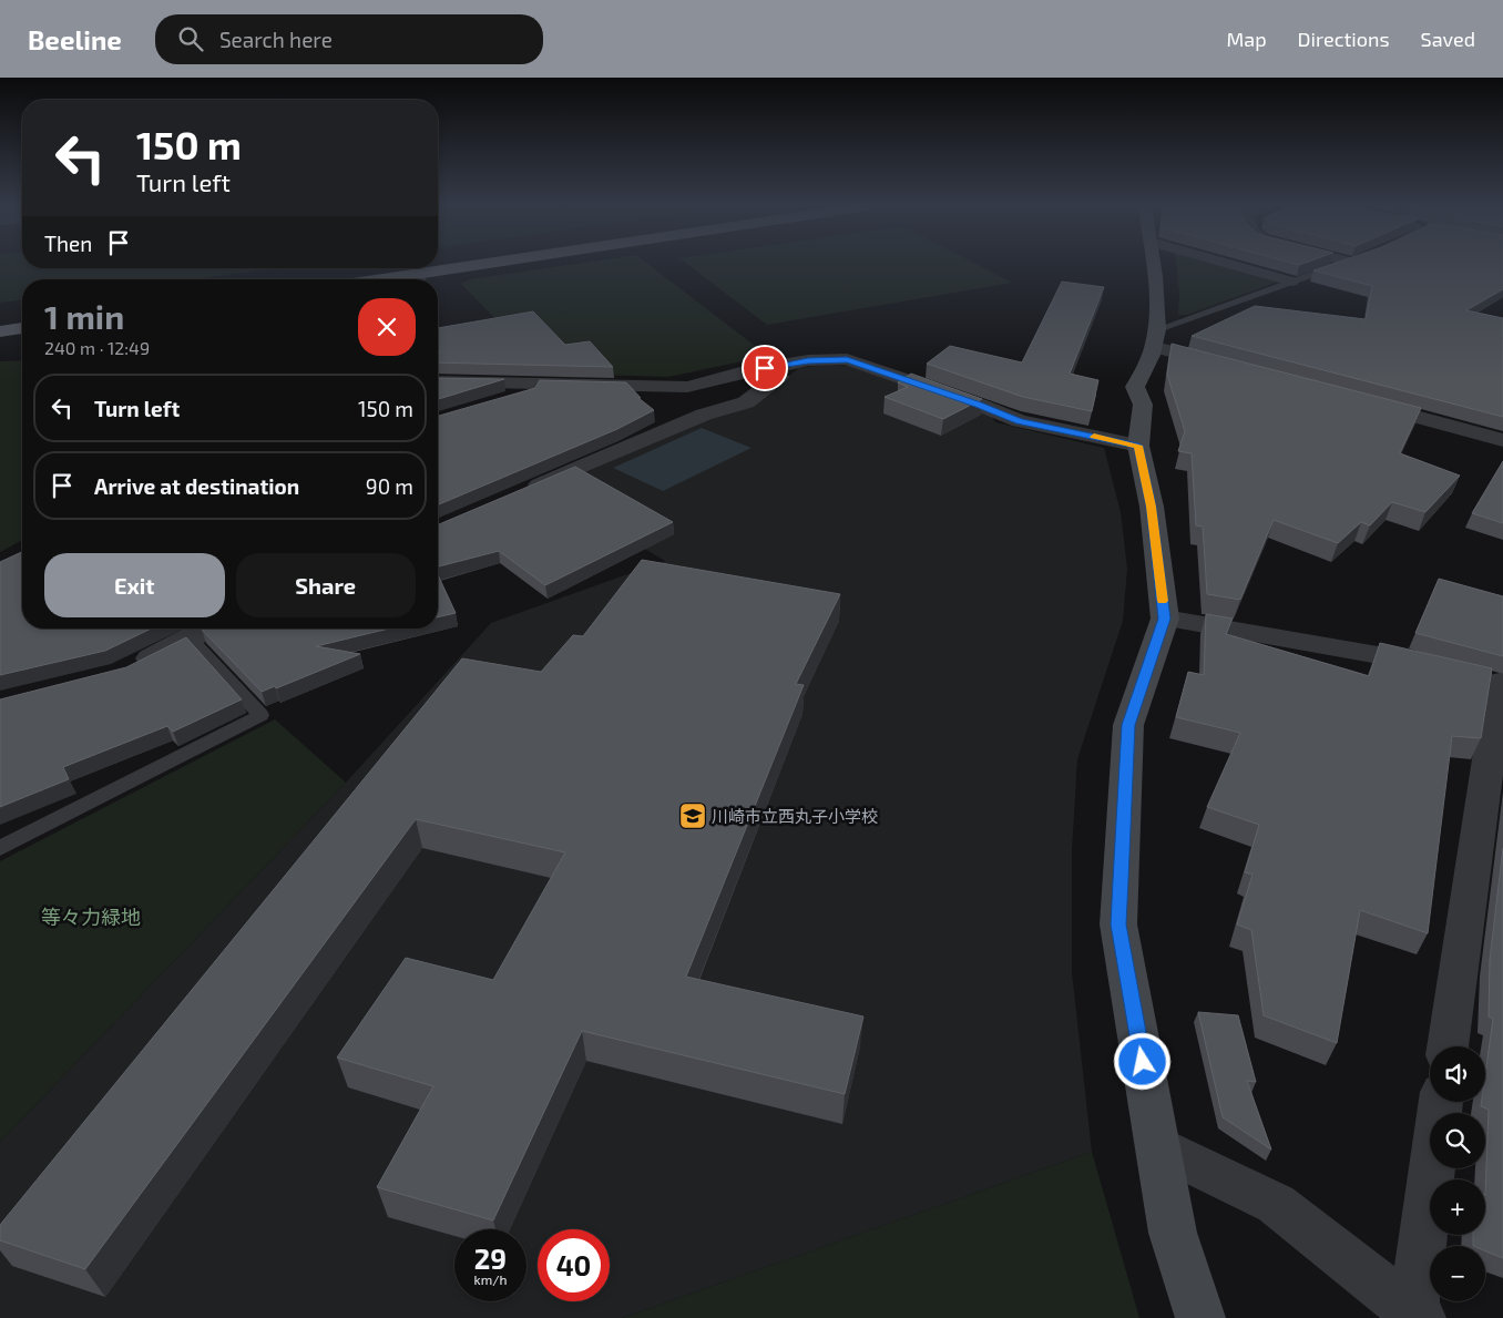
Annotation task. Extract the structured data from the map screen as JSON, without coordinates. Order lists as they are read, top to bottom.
{
  "parks": ["等々力緑地"],
  "places": {
    "school or university": ["川崎市立西丸子小学校"]
  },
  "page": {
    "header": "Beeline",
    "search": "Search here",
    "nav": ["Map", "Directions", "Saved"],
    "turn": ["150 m", "Turn left"],
    "then": "Then",
    "heading": ["1 min", "240 m · 12:49"],
    "list": [
      {
        "name": "Turn left",
        "value": "150 m"
      },
      {
        "name": "Arrive at destination",
        "value": "90 m"
      }
    ],
    "buttons": ["Exit", "Share"],
    "map_buttons": ["+", "−"],
    "speed": "29 km/h",
    "limit": "40"
  }
}
